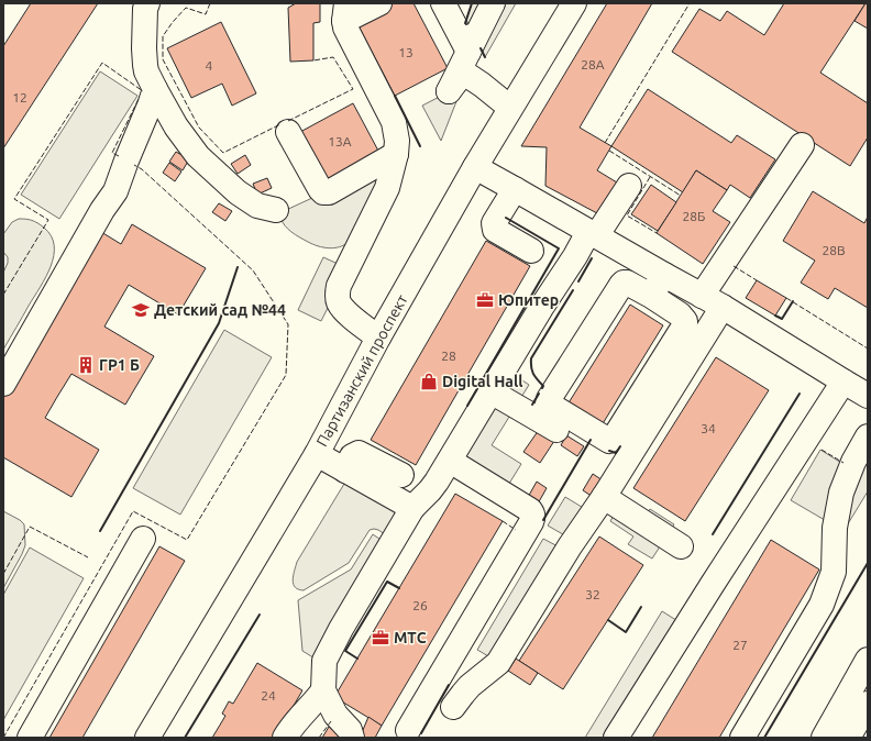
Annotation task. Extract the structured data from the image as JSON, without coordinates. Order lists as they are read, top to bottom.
{
  "streets": {
    "main road": ["Партизанский проспект"]
  },
  "places": {
    "office": ["Юпитер", "МТС"],
    "school or university": ["Детский сад №44"],
    "building": ["ГР1 Б"],
    "shop": ["Digital Hall"]
  },
  "house_numbers": [
    "13",
    "28А",
    "4",
    "12",
    "13А",
    "28Б",
    "28В",
    "28",
    "34",
    "32",
    "26",
    "27",
    "24"
  ]
}
